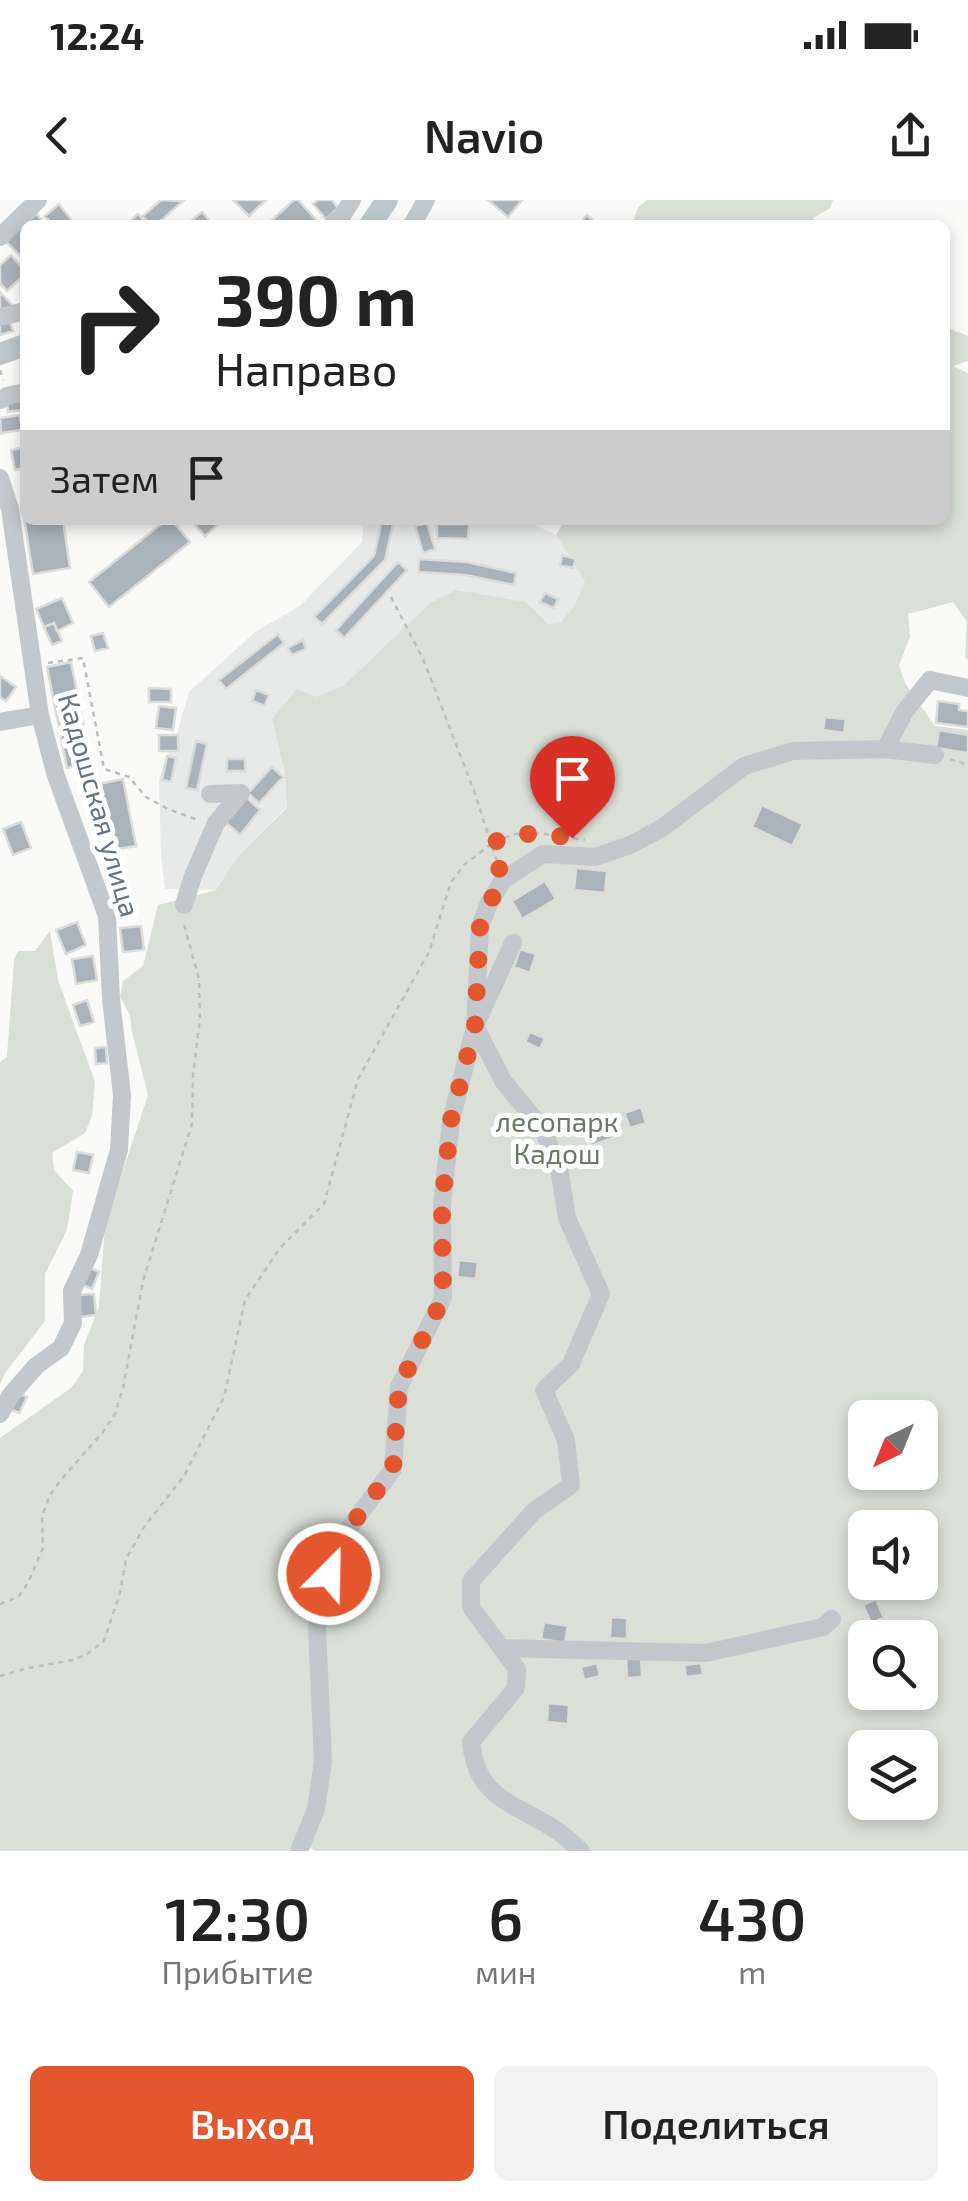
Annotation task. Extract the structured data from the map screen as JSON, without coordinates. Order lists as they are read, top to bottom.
{
  "streets": {
    "street": ["Кадошская улица"]
  },
  "parks": ["лесопарк Кадош"],
  "north": "bottom left",
  "page": {
    "status": "12:24",
    "header": "Navio",
    "turn": ["390 m", "Направо"],
    "then": "Затем",
    "eta": [
      "12:30",
      "Прибытие",
      "6",
      "мин",
      "430",
      "m"
    ],
    "buttons": ["Выход", "Поделиться"]
  }
}
